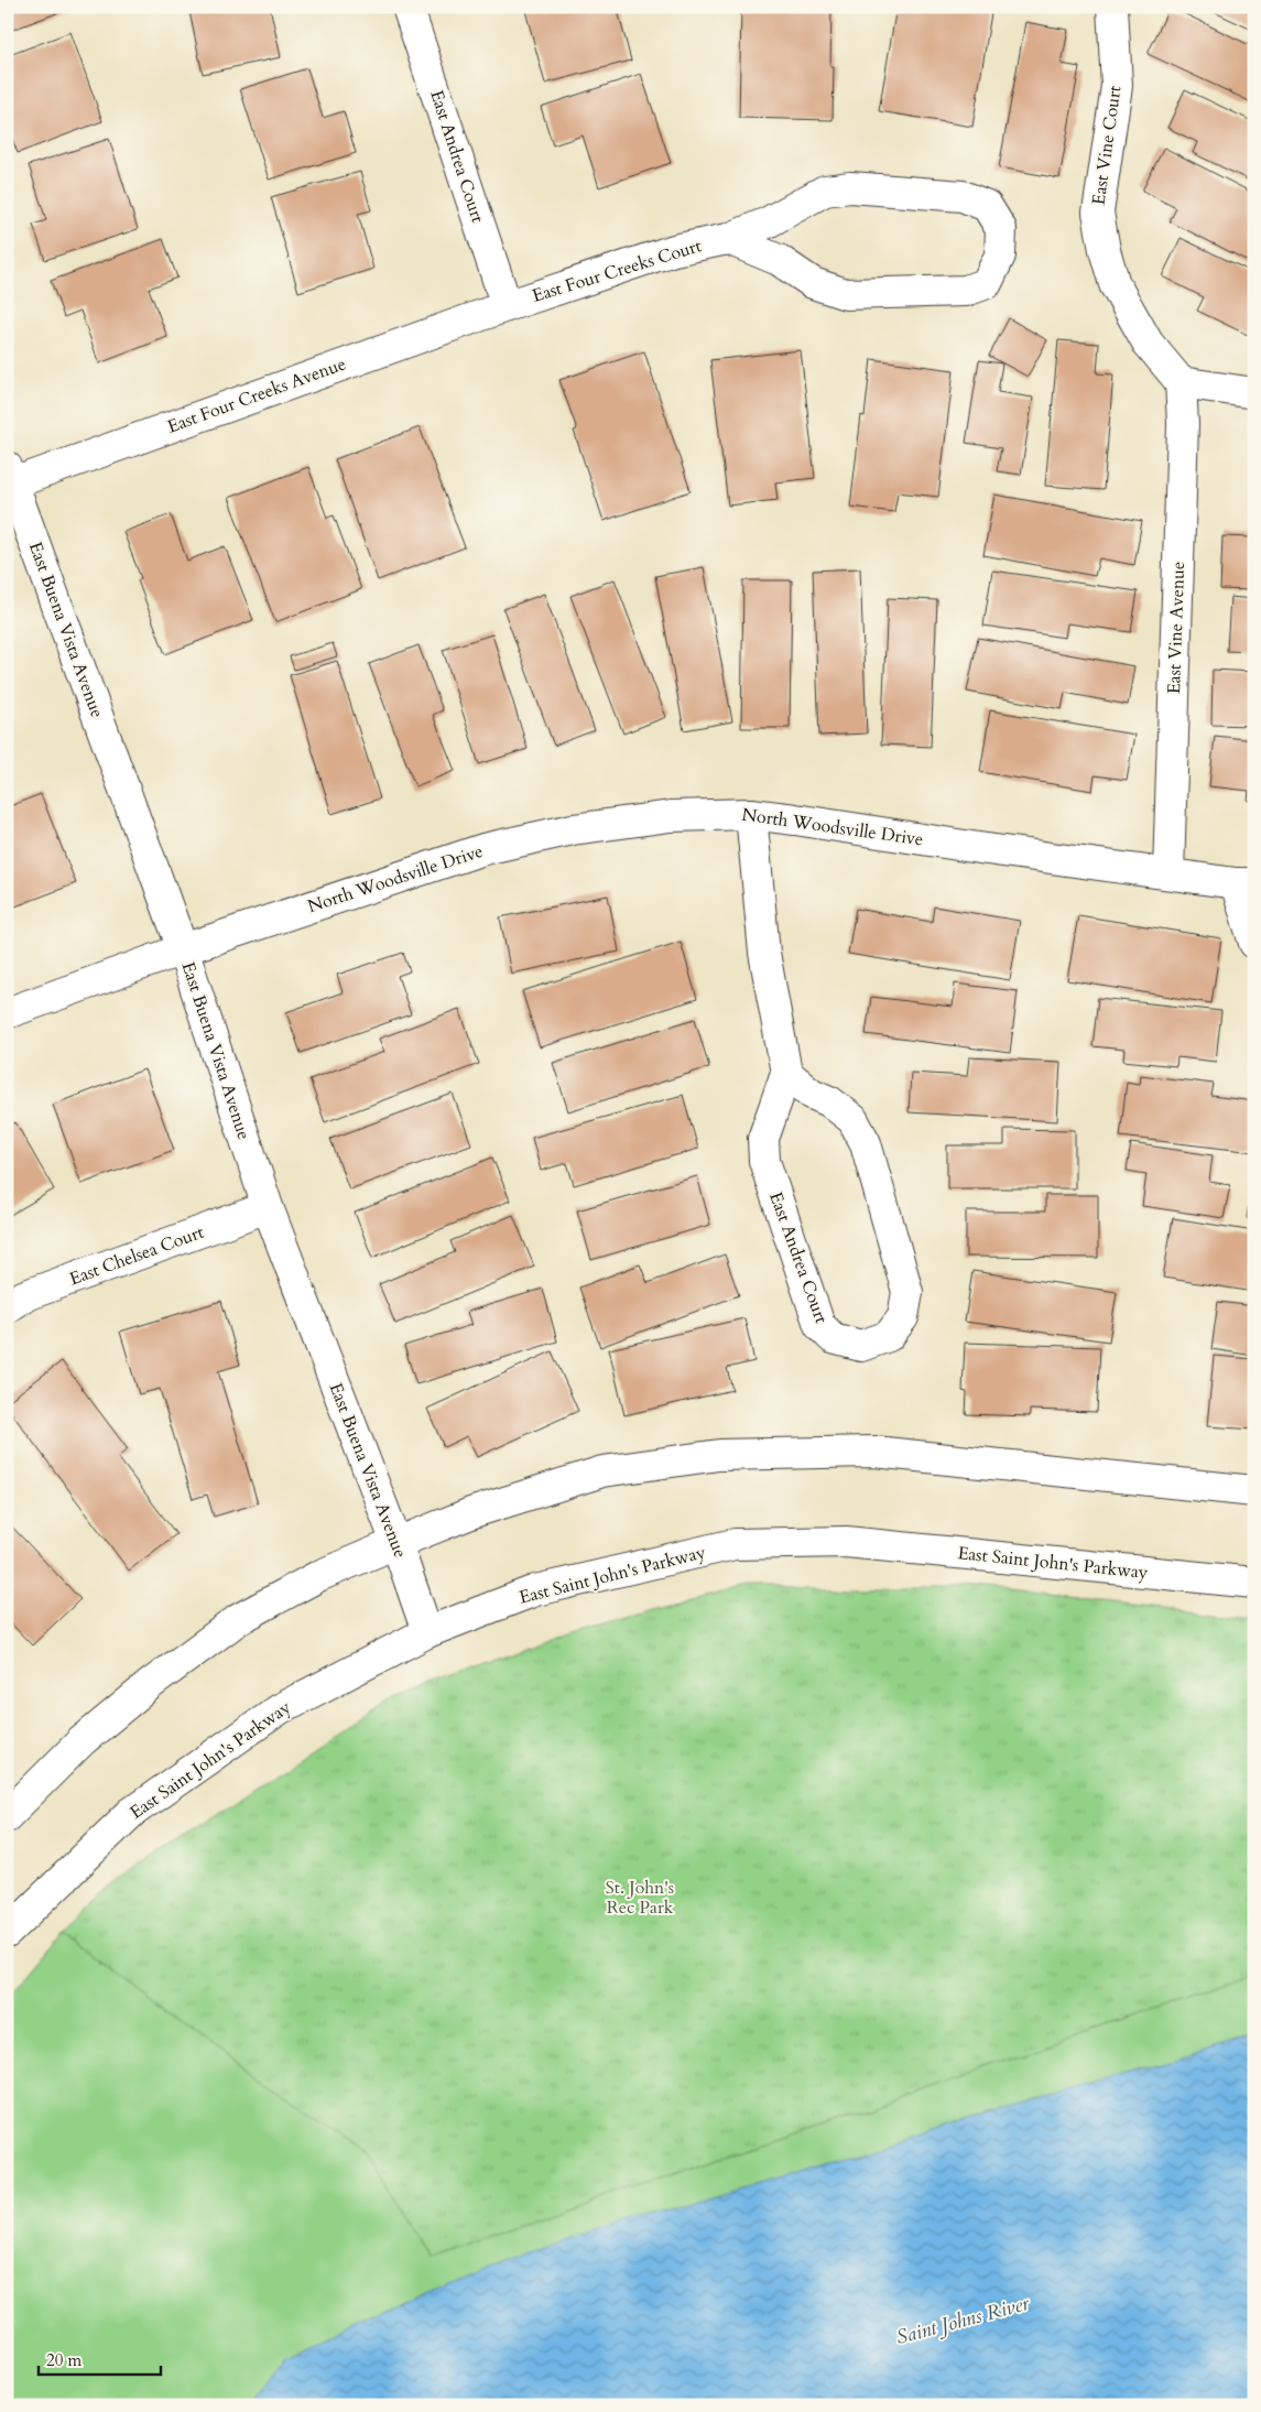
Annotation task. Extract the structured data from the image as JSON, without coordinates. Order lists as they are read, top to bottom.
{
  "streets": {
    "street": [
      "East Vine Court",
      "East Andrea Court",
      "East Four Creeks Court",
      "East Four Creeks Avenue",
      "East Vine Avenue",
      "East Buena Vista Avenue",
      "North Woodsville Drive",
      "East Chelsea Court",
      "East Saint John's Parkway"
    ]
  },
  "crossings": [
    ["East Vine Court", "East Vine Avenue"],
    ["East Andrea Court", "East Four Creeks Court"],
    ["East Andrea Court", "East Four Creeks Avenue"],
    ["East Andrea Court", "North Woodsville Drive"],
    ["East Four Creeks Court", "East Four Creeks Avenue"],
    ["East Four Creeks Avenue", "East Buena Vista Avenue"],
    ["East Vine Avenue", "North Woodsville Drive"],
    ["East Buena Vista Avenue", "North Woodsville Drive"],
    ["East Buena Vista Avenue", "East Chelsea Court"],
    ["East Buena Vista Avenue", "East Saint John's Parkway"]
  ],
  "water": ["Saint Johns River"],
  "parks": ["St. John's Rec Park"],
  "scale_bar": "20 m"
}
